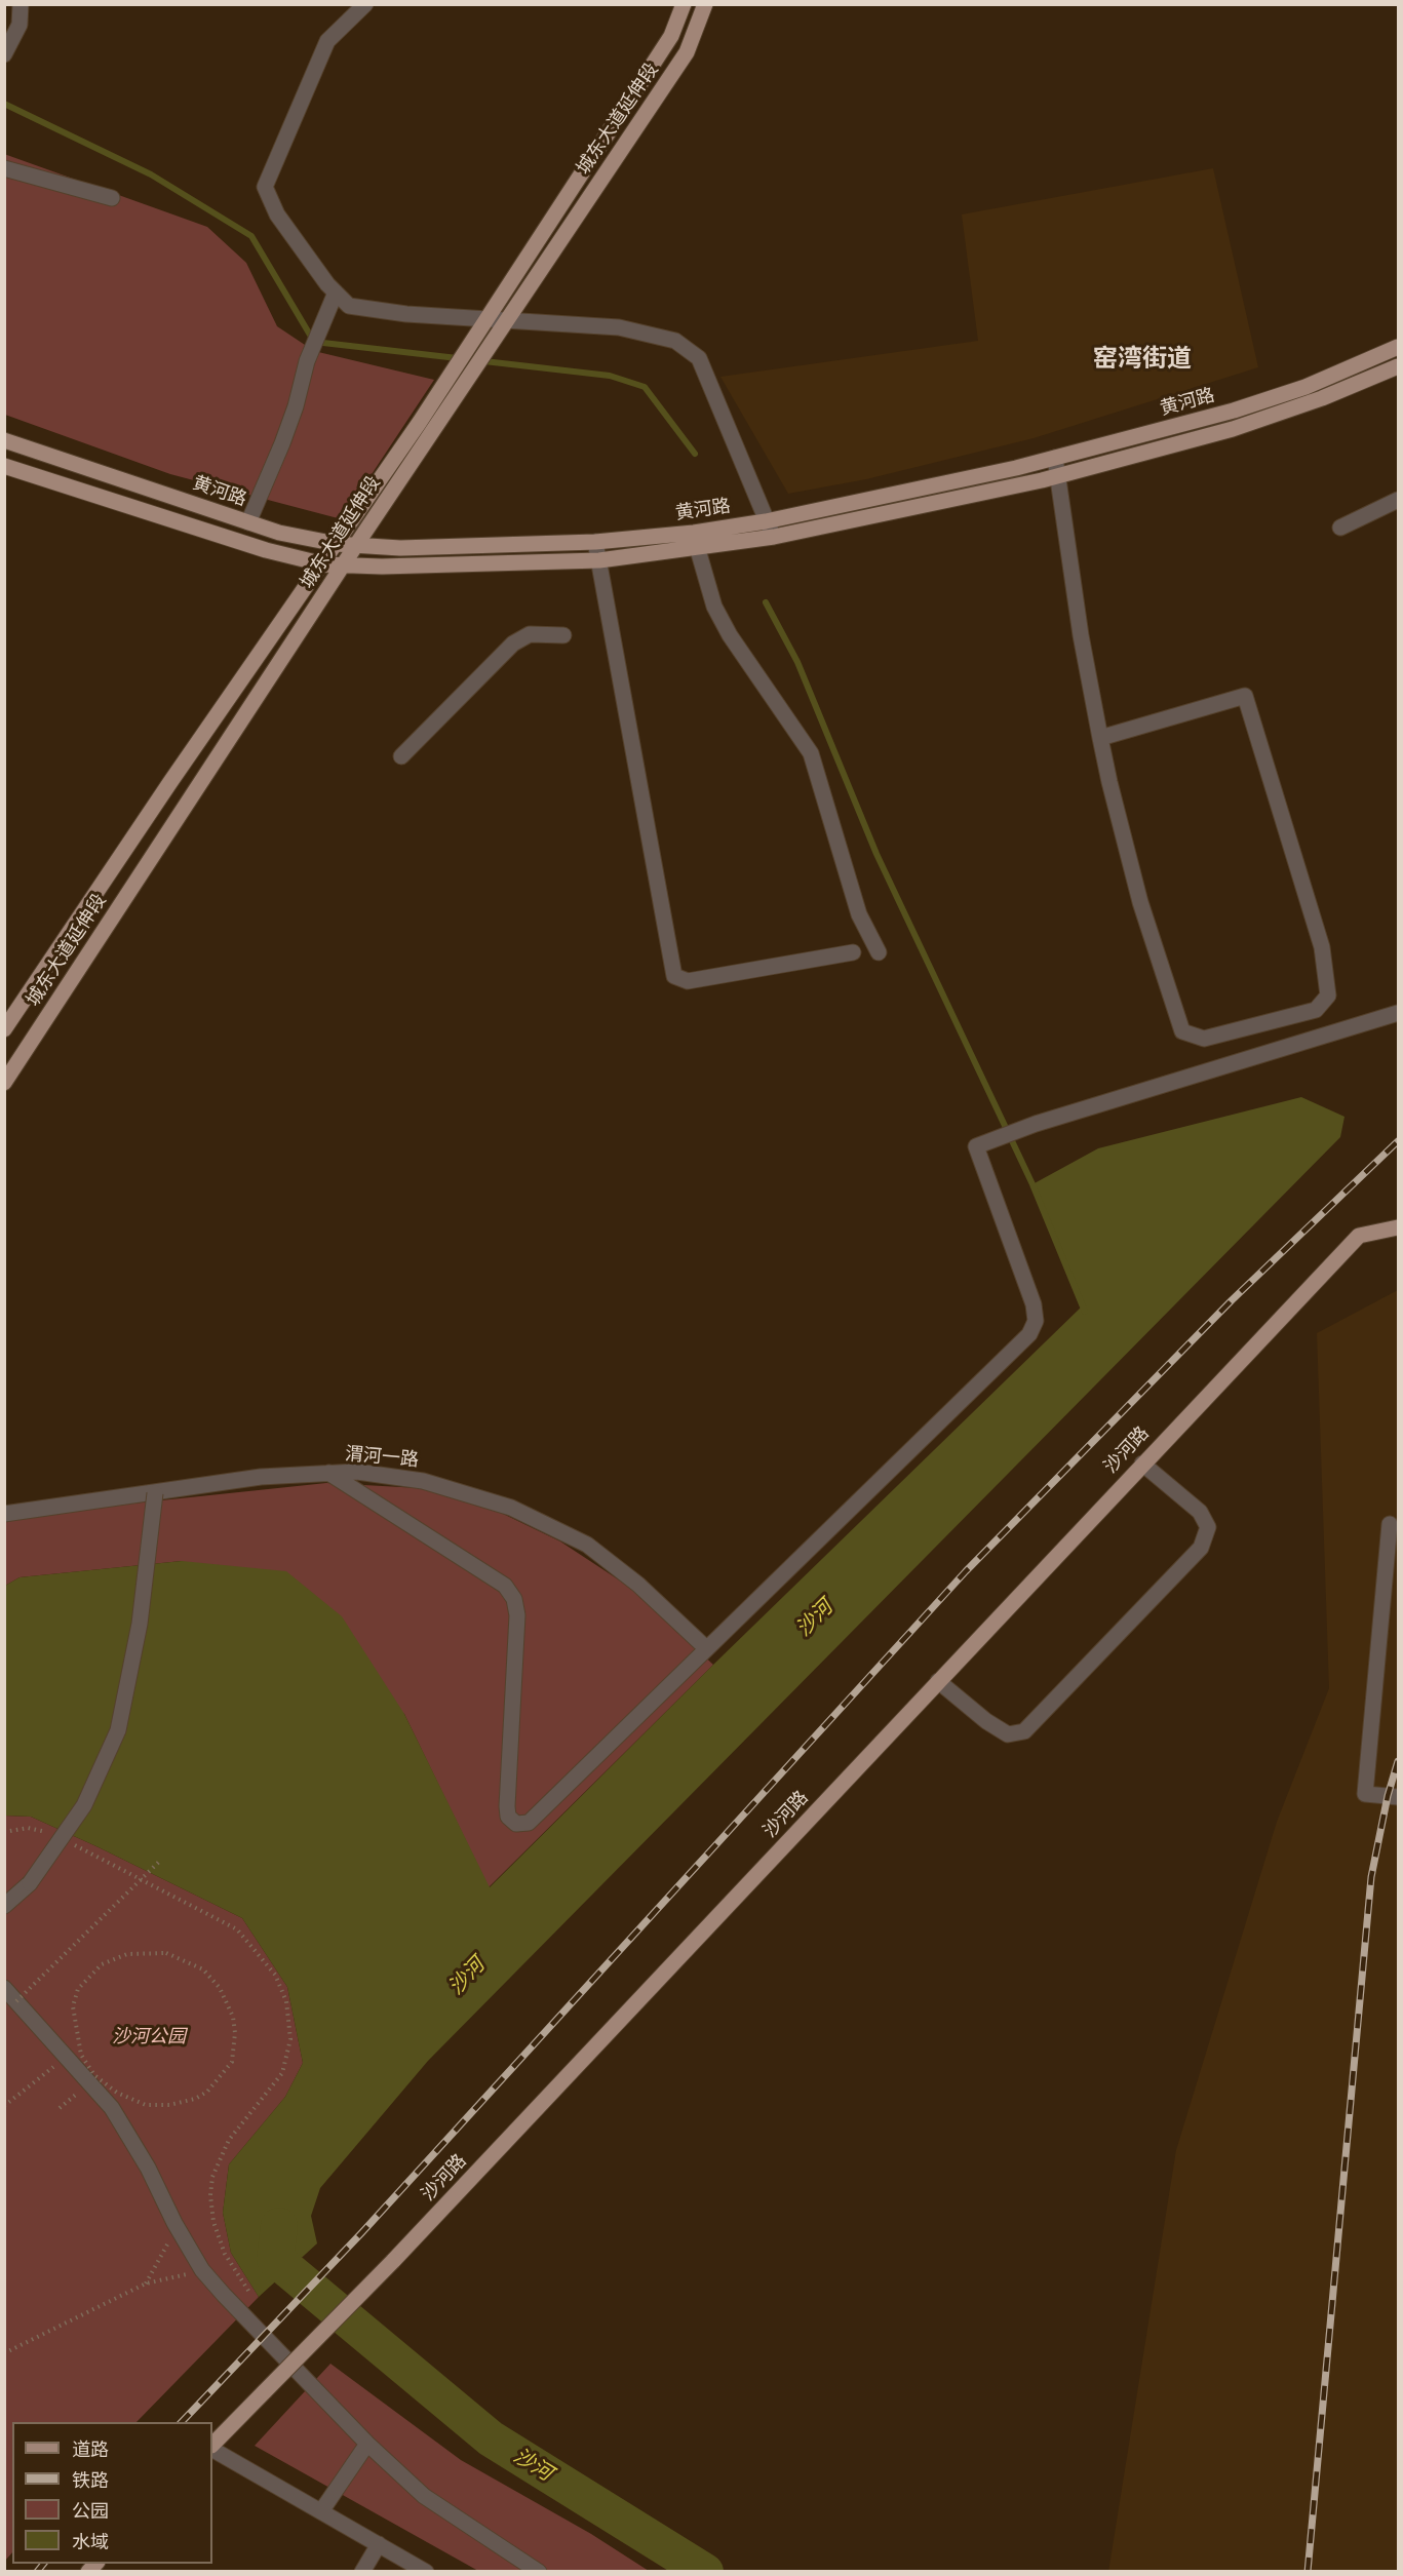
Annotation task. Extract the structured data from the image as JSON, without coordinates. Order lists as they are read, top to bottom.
{
  "streets": {
    "main road": ["城东大道延伸段", "黄河路", "沙河路"],
    "street": ["渭河一路"]
  },
  "crossings": [
    ["城东大道延伸段", "黄河路"]
  ],
  "districts": ["窑湾街道"],
  "water": ["沙河"],
  "parks": ["沙河公园"],
  "legend": [
    "道路",
    "铁路",
    "公园",
    "水域"
  ]
}
